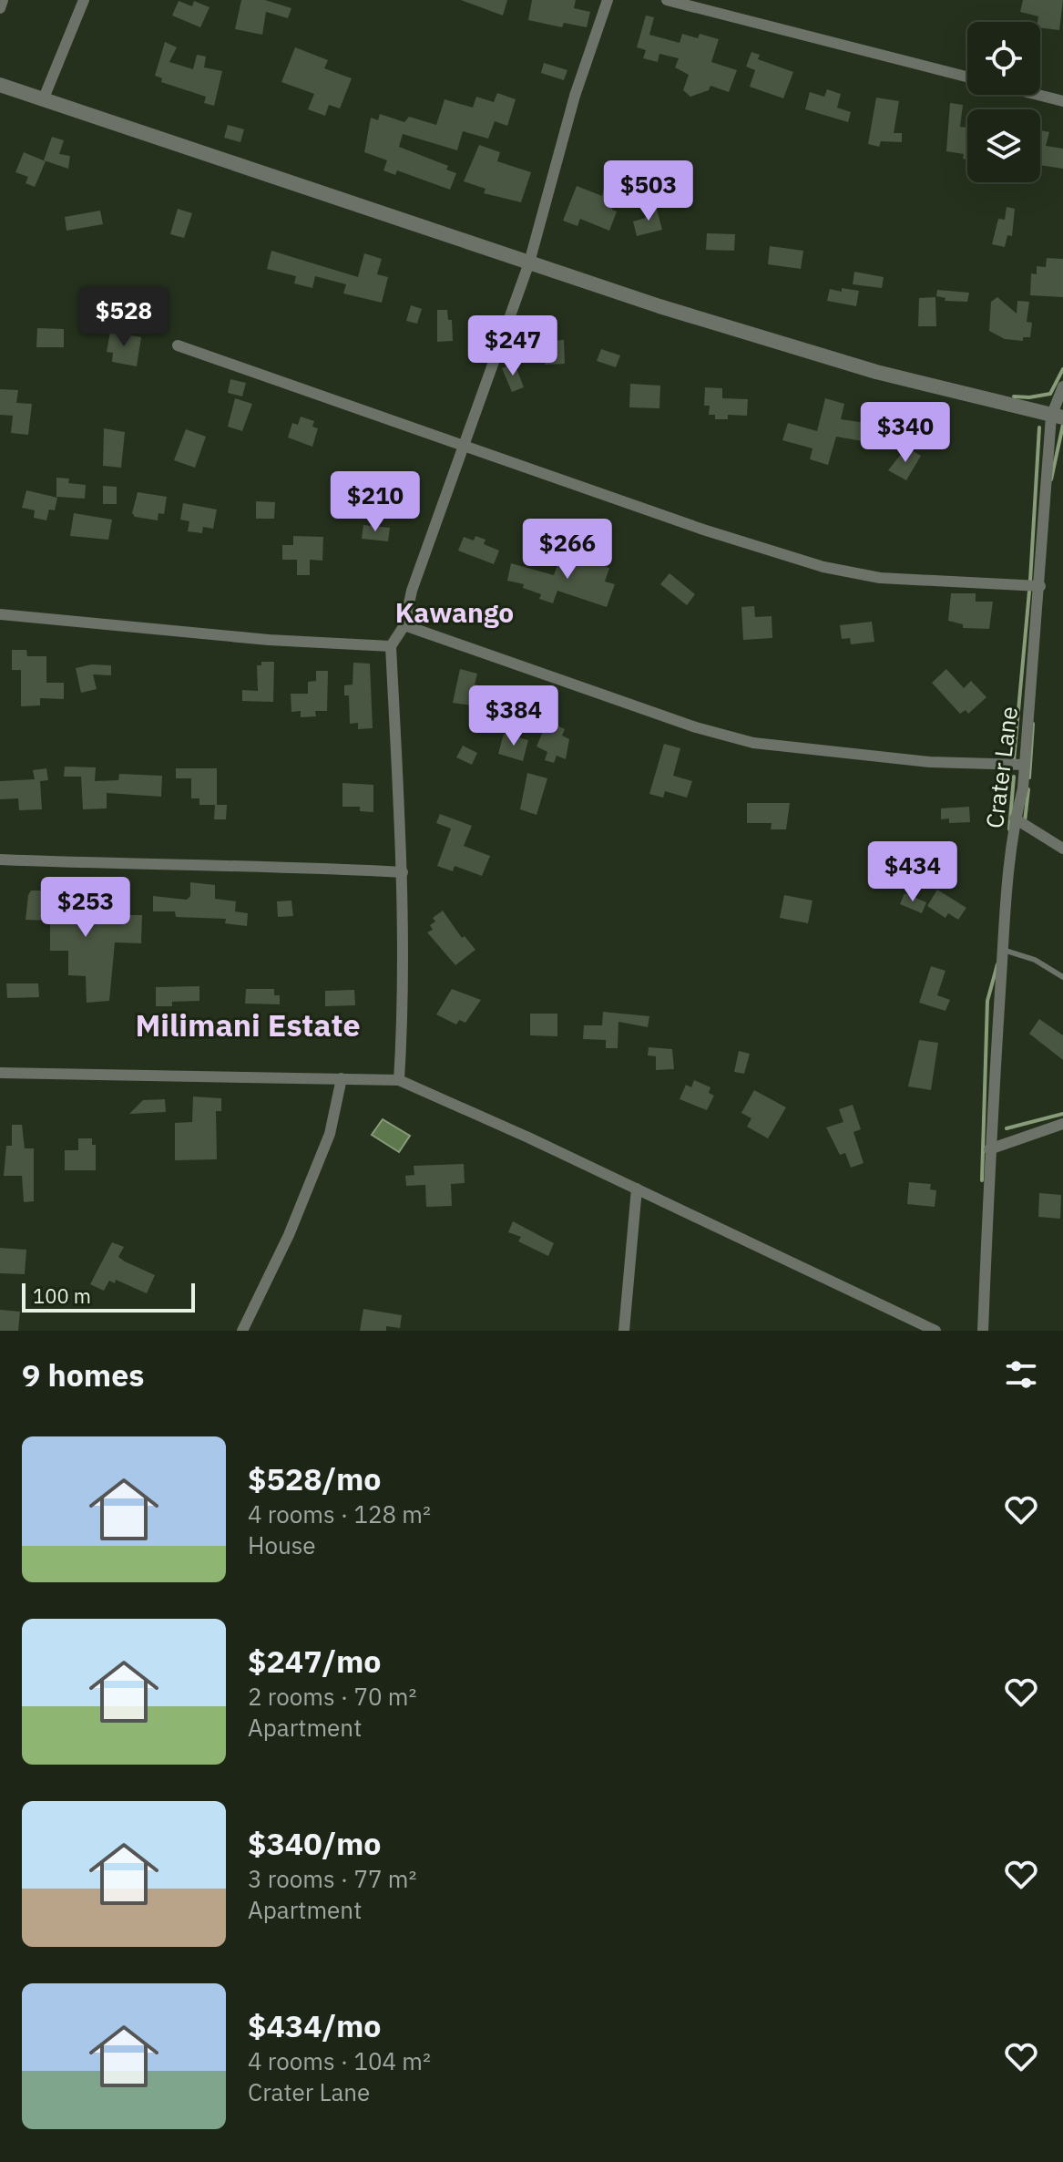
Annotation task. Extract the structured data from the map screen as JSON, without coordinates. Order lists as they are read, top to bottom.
{
  "streets": {
    "street": ["Crater Lane"]
  },
  "districts": ["Kawango", "Milimani Estate"],
  "scale_bar": "100 m",
  "page": {
    "price": [
      "$503",
      "$528",
      "$247",
      "$340",
      "$210",
      "$266",
      "$384",
      "$434",
      "$253"
    ],
    "scale": "100 m",
    "heading": "9 homes",
    "list": [
      {
        "name": "$528/mo",
        "note": "4 rooms · 128 m² · House"
      },
      {
        "name": "$247/mo",
        "note": "2 rooms · 70 m² · Apartment"
      },
      {
        "name": "$340/mo",
        "note": "3 rooms · 77 m² · Apartment"
      },
      {
        "name": "$434/mo",
        "note": "4 rooms · 104 m² · Crater Lane"
      }
    ]
  }
}
